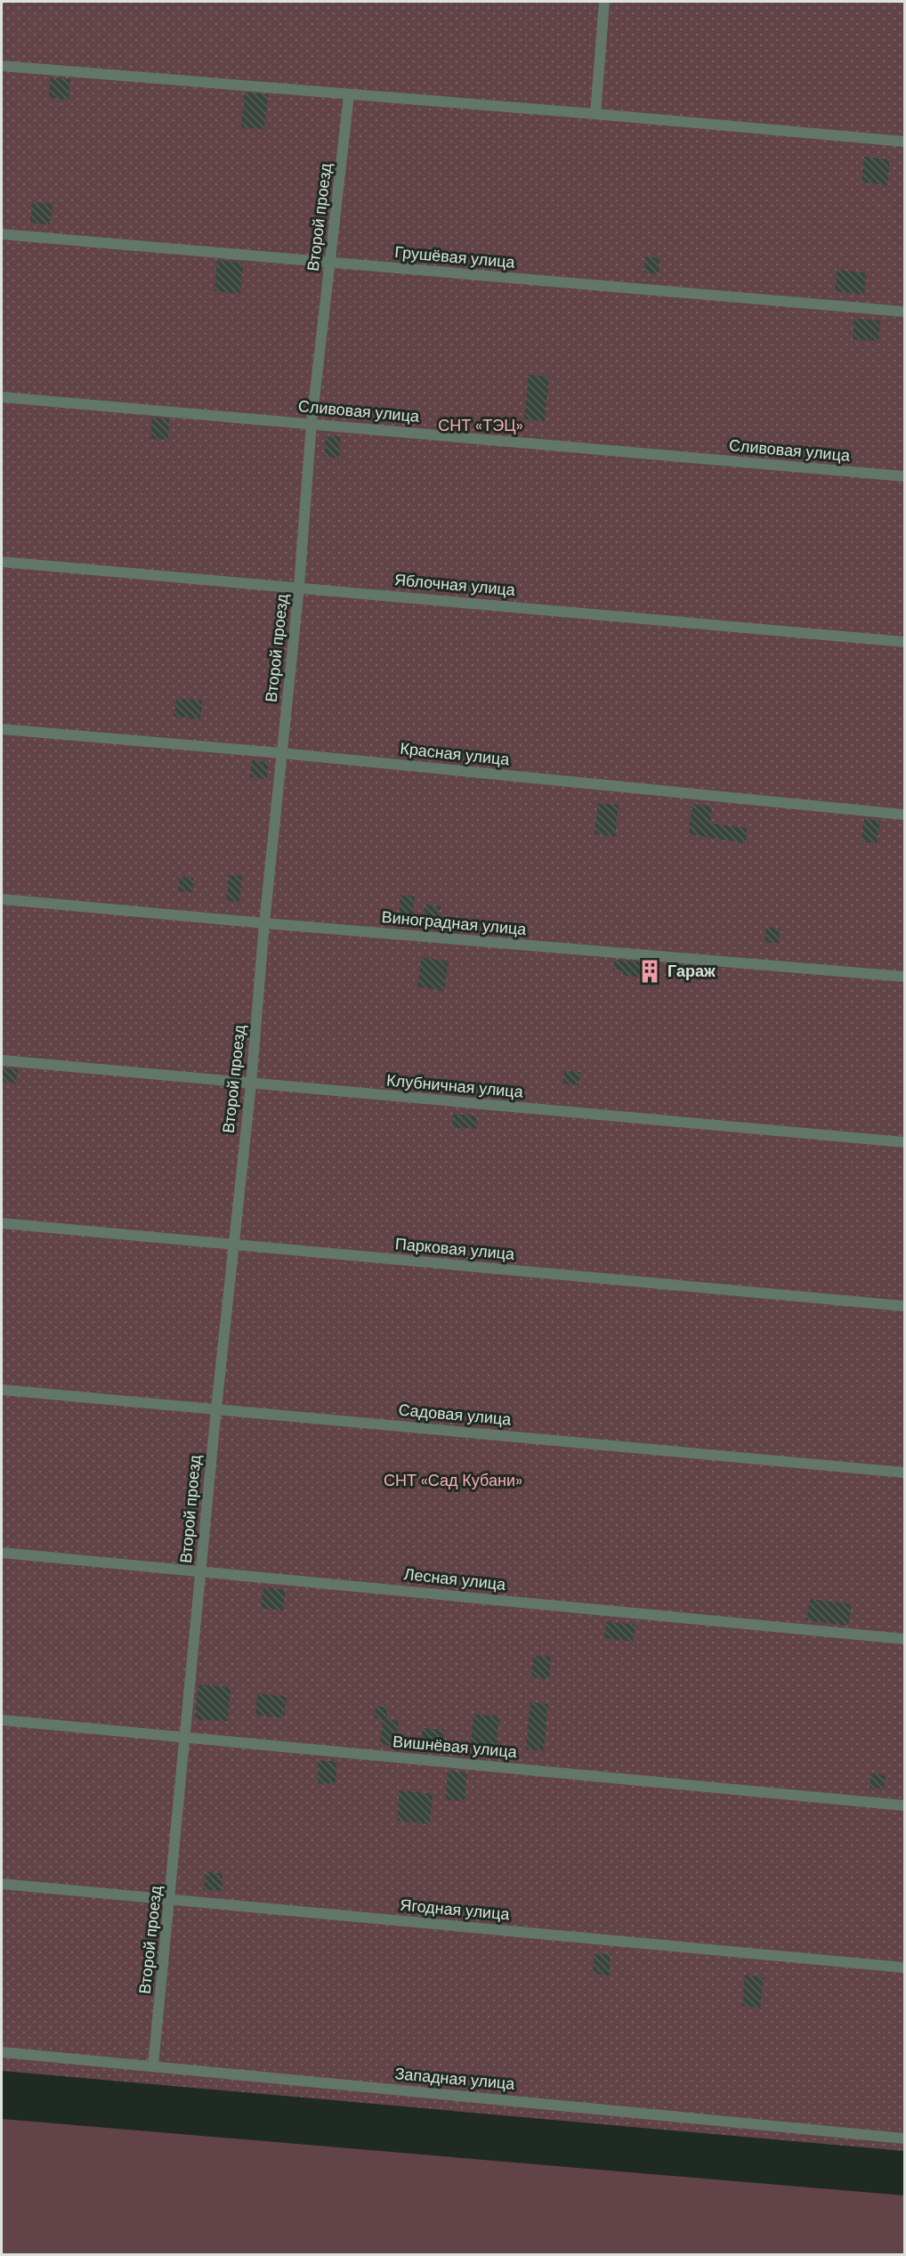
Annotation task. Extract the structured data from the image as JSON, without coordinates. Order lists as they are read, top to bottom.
{
  "streets": {
    "street": [
      "Второй проезд",
      "Грушёвая улица",
      "Сливовая улица",
      "Яблочная улица",
      "Красная улица",
      "Виноградная улица",
      "Клубничная улица",
      "Парковая улица",
      "Садовая улица",
      "Лесная улица",
      "Вишнёвая улица",
      "Ягодная улица",
      "Западная улица"
    ]
  },
  "crossings": [
    ["Второй проезд", "Грушёвая улица"],
    ["Второй проезд", "Сливовая улица"],
    ["Второй проезд", "Яблочная улица"],
    ["Второй проезд", "Красная улица"],
    ["Второй проезд", "Виноградная улица"],
    ["Второй проезд", "Клубничная улица"],
    ["Второй проезд", "Парковая улица"],
    ["Второй проезд", "Садовая улица"],
    ["Второй проезд", "Лесная улица"],
    ["Второй проезд", "Вишнёвая улица"],
    ["Второй проезд", "Ягодная улица"],
    ["Второй проезд", "Западная улица"]
  ],
  "parks": ["СНТ «ТЭЦ»", "СНТ «Сад Кубани»"],
  "places": {
    "building": ["Гараж"]
  }
}
